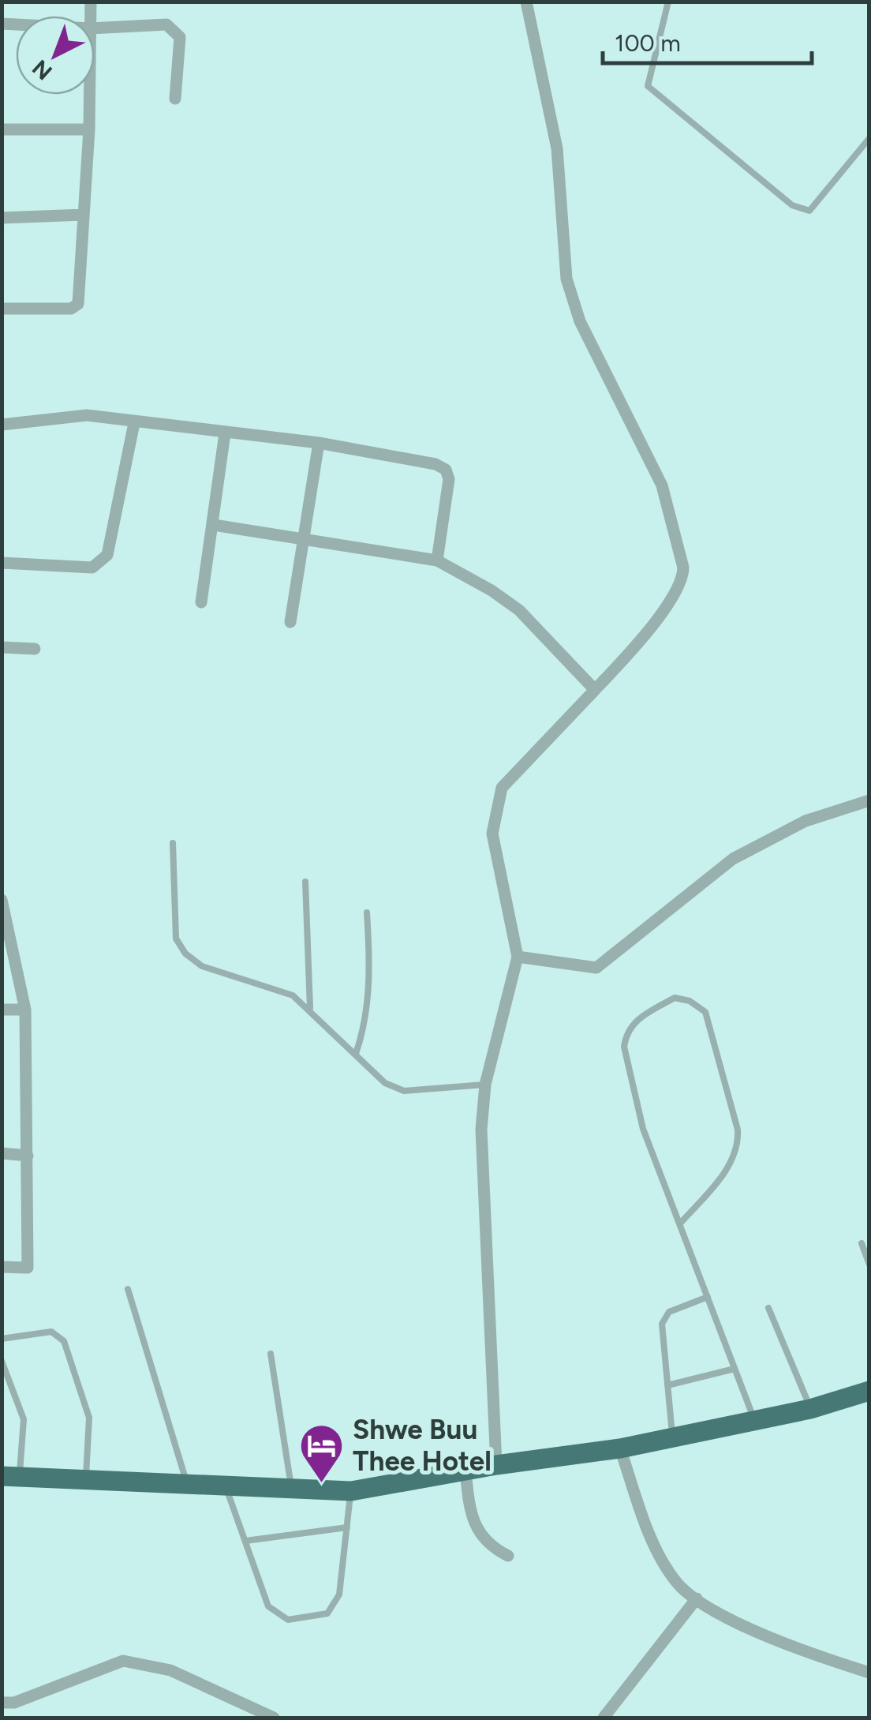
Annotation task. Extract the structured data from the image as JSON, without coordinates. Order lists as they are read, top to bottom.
{
  "places": {
    "hotel": ["Shwe Buu Thee Hotel"]
  },
  "scale_bar": "100 m",
  "north": "bottom left"
}
